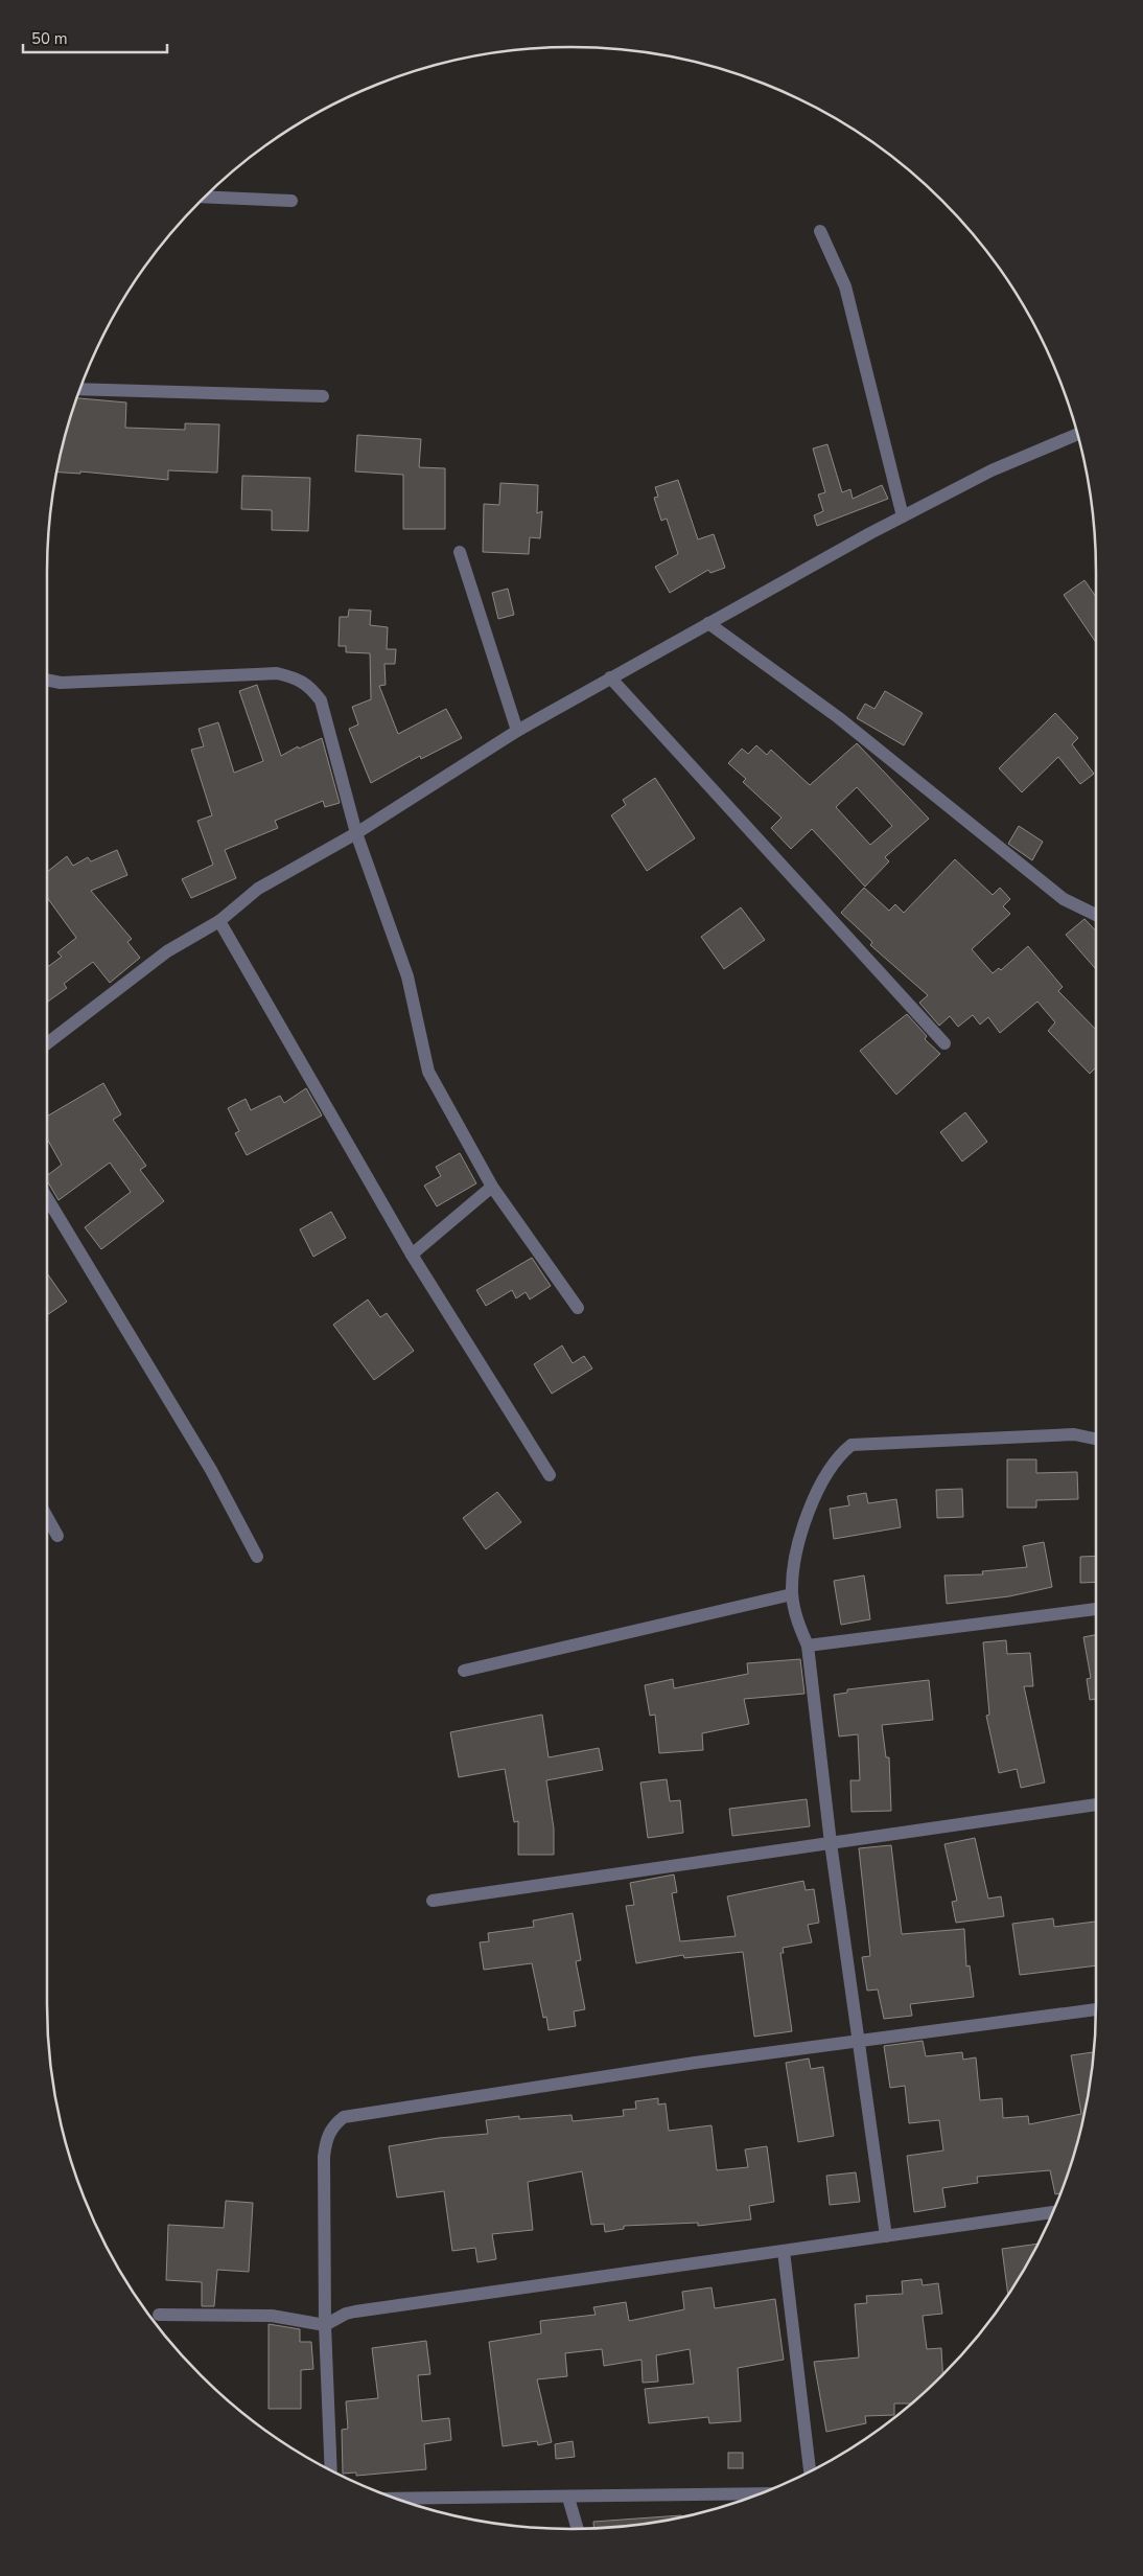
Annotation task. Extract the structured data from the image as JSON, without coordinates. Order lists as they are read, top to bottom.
{
  "scale_bar": "50 m"
}
